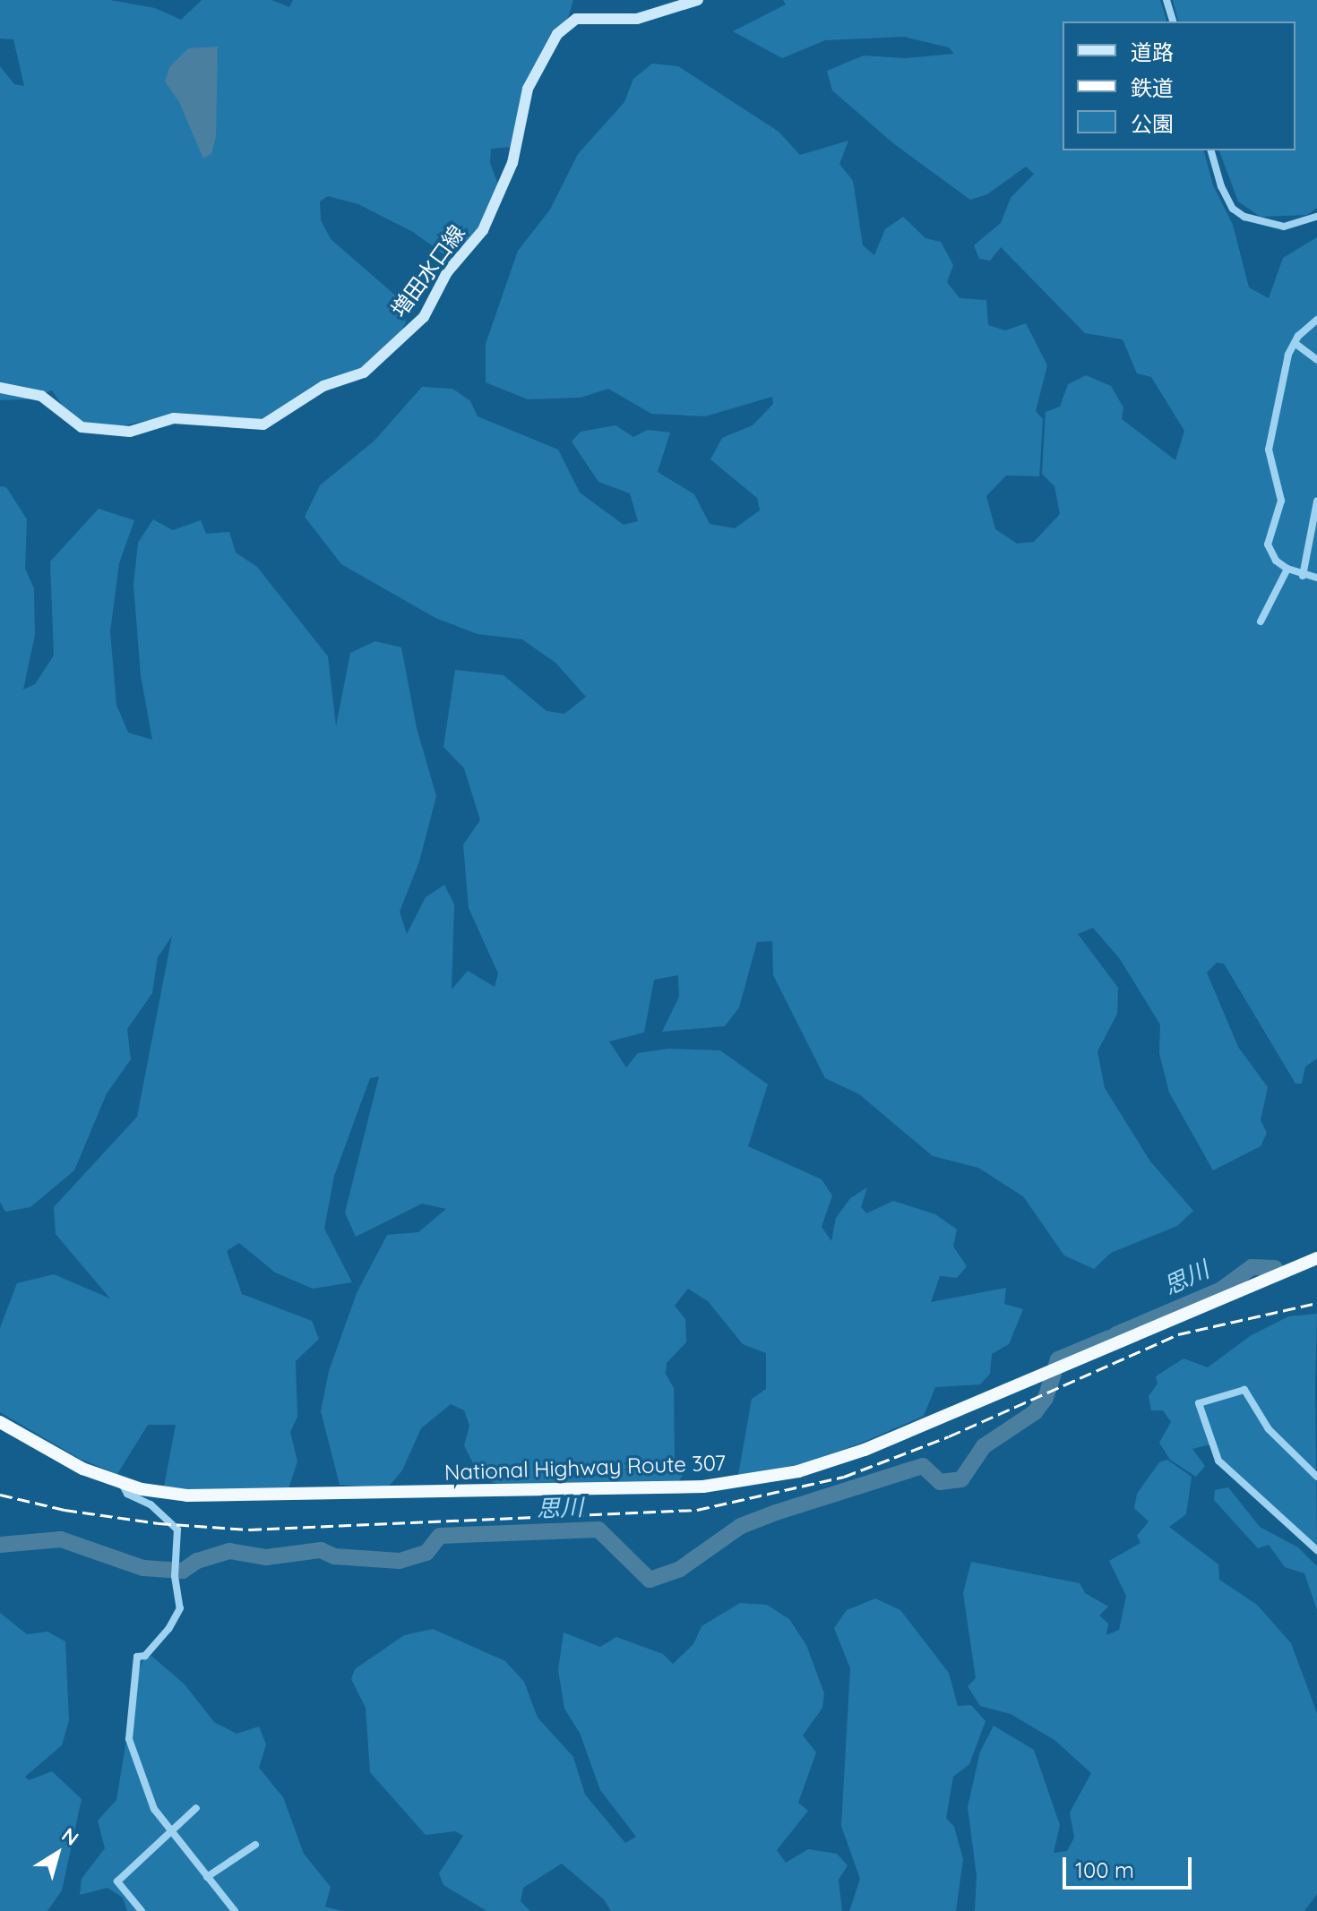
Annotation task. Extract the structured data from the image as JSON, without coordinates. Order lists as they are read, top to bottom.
{
  "streets": {
    "highway": ["National Highway Route 307"],
    "main road": ["増田水口線"]
  },
  "water": ["思川"],
  "legend": ["道路", "鉄道", "公園"],
  "scale_bar": "100 m",
  "north": "top right"
}
